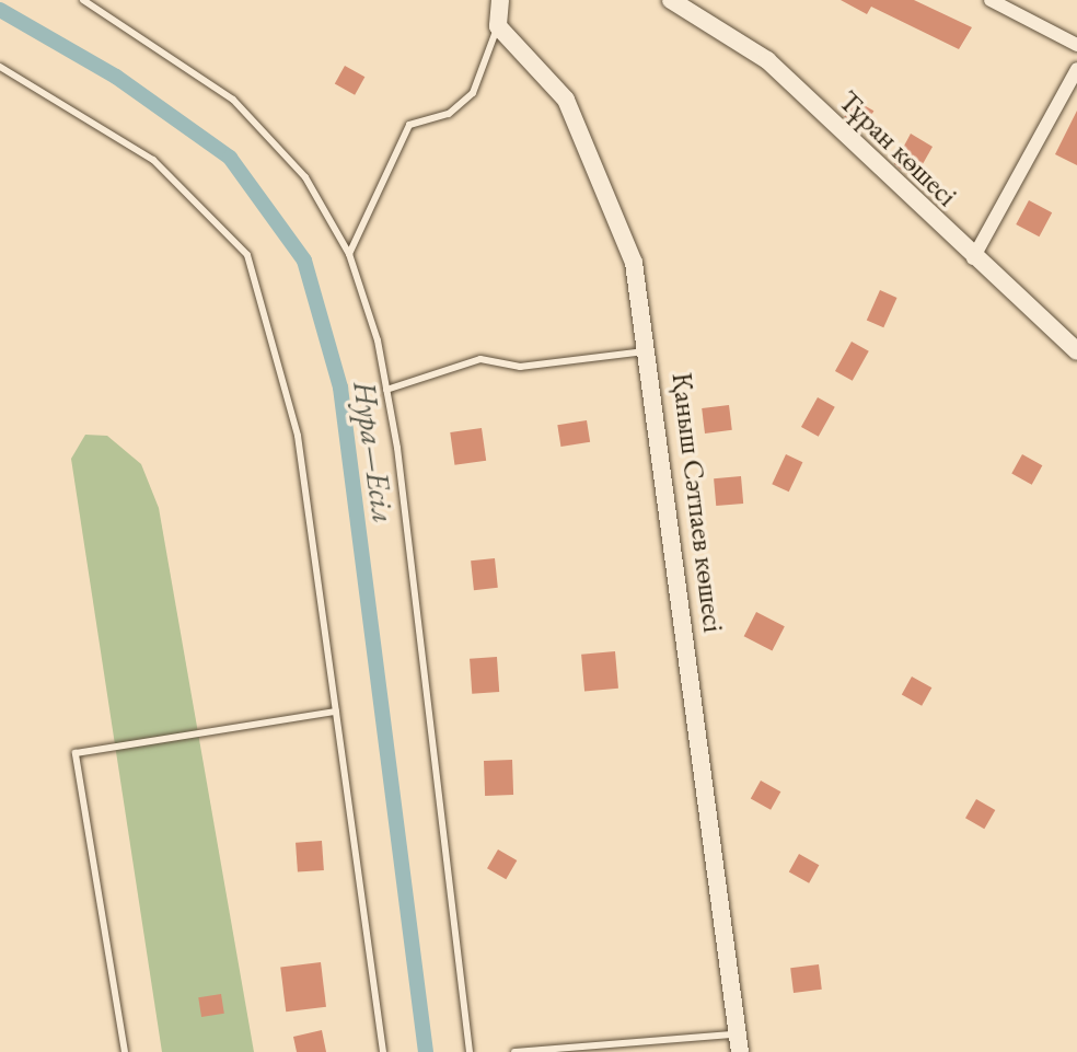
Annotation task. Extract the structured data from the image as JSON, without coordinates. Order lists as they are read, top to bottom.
{
  "streets": {
    "street": ["Тұран көшесі", "Қаныш Сәтпаев көшесі"]
  },
  "water": ["Нура—Есіл"]
}
